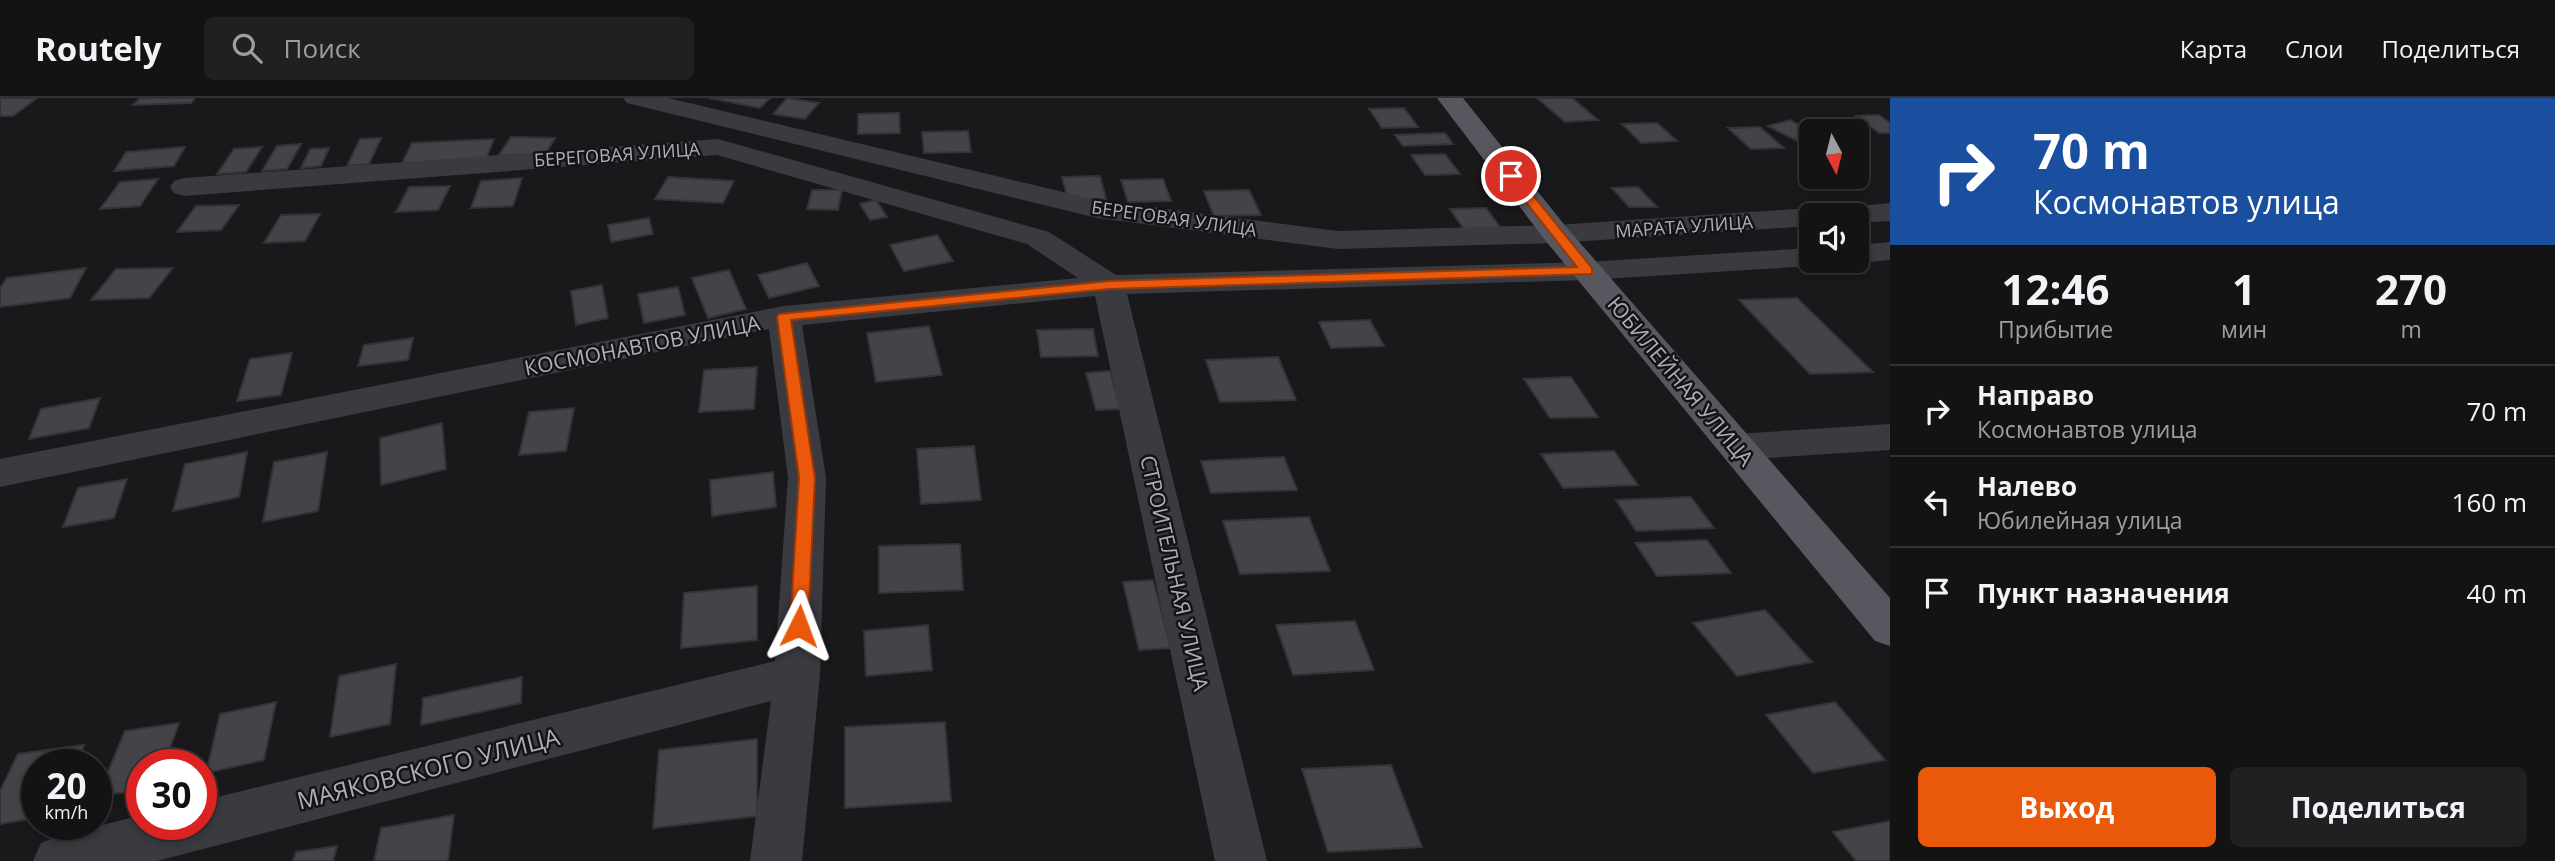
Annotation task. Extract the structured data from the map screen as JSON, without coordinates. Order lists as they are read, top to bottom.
{
  "streets": {
    "main road": ["ЮБИЛЕЙНАЯ УЛИЦА"],
    "street": [
      "БЕРЕГОВАЯ УЛИЦА",
      "МАРАТА УЛИЦА",
      "КОСМОНАВТОВ УЛИЦА",
      "СТРОИТЕЛЬНАЯ УЛИЦА",
      "МАЯКОВСКОГО УЛИЦА"
    ]
  },
  "crossings": [
    ["БЕРЕГОВАЯ УЛИЦА", "МАРАТА УЛИЦА"],
    ["БЕРЕГОВАЯ УЛИЦА", "КОСМОНАВТОВ УЛИЦА"],
    ["БЕРЕГОВАЯ УЛИЦА", "ЮБИЛЕЙНАЯ УЛИЦА"],
    ["БЕРЕГОВАЯ УЛИЦА", "СТРОИТЕЛЬНАЯ УЛИЦА"],
    ["МАРАТА УЛИЦА", "ЮБИЛЕЙНАЯ УЛИЦА"],
    ["КОСМОНАВТОВ УЛИЦА", "ЮБИЛЕЙНАЯ УЛИЦА"],
    ["КОСМОНАВТОВ УЛИЦА", "СТРОИТЕЛЬНАЯ УЛИЦА"]
  ],
  "north": "bottom",
  "page": {
    "header": "Routely",
    "search": "Поиск",
    "nav": ["Карта", "Слои", "Поделиться"],
    "turn": ["70 m", "Космонавтов улица"],
    "eta": [
      "12:46",
      "Прибытие",
      "1",
      "мин",
      "270",
      "m"
    ],
    "list": [
      {
        "name": "Направо",
        "note": "Космонавтов улица",
        "value": "70 m"
      },
      {
        "name": "Налево",
        "note": "Юбилейная улица",
        "value": "160 m"
      },
      {
        "name": "Пункт назначения",
        "value": "40 m"
      }
    ],
    "speed": "20 km/h",
    "limit": "30",
    "buttons": ["Выход", "Поделиться"]
  }
}
